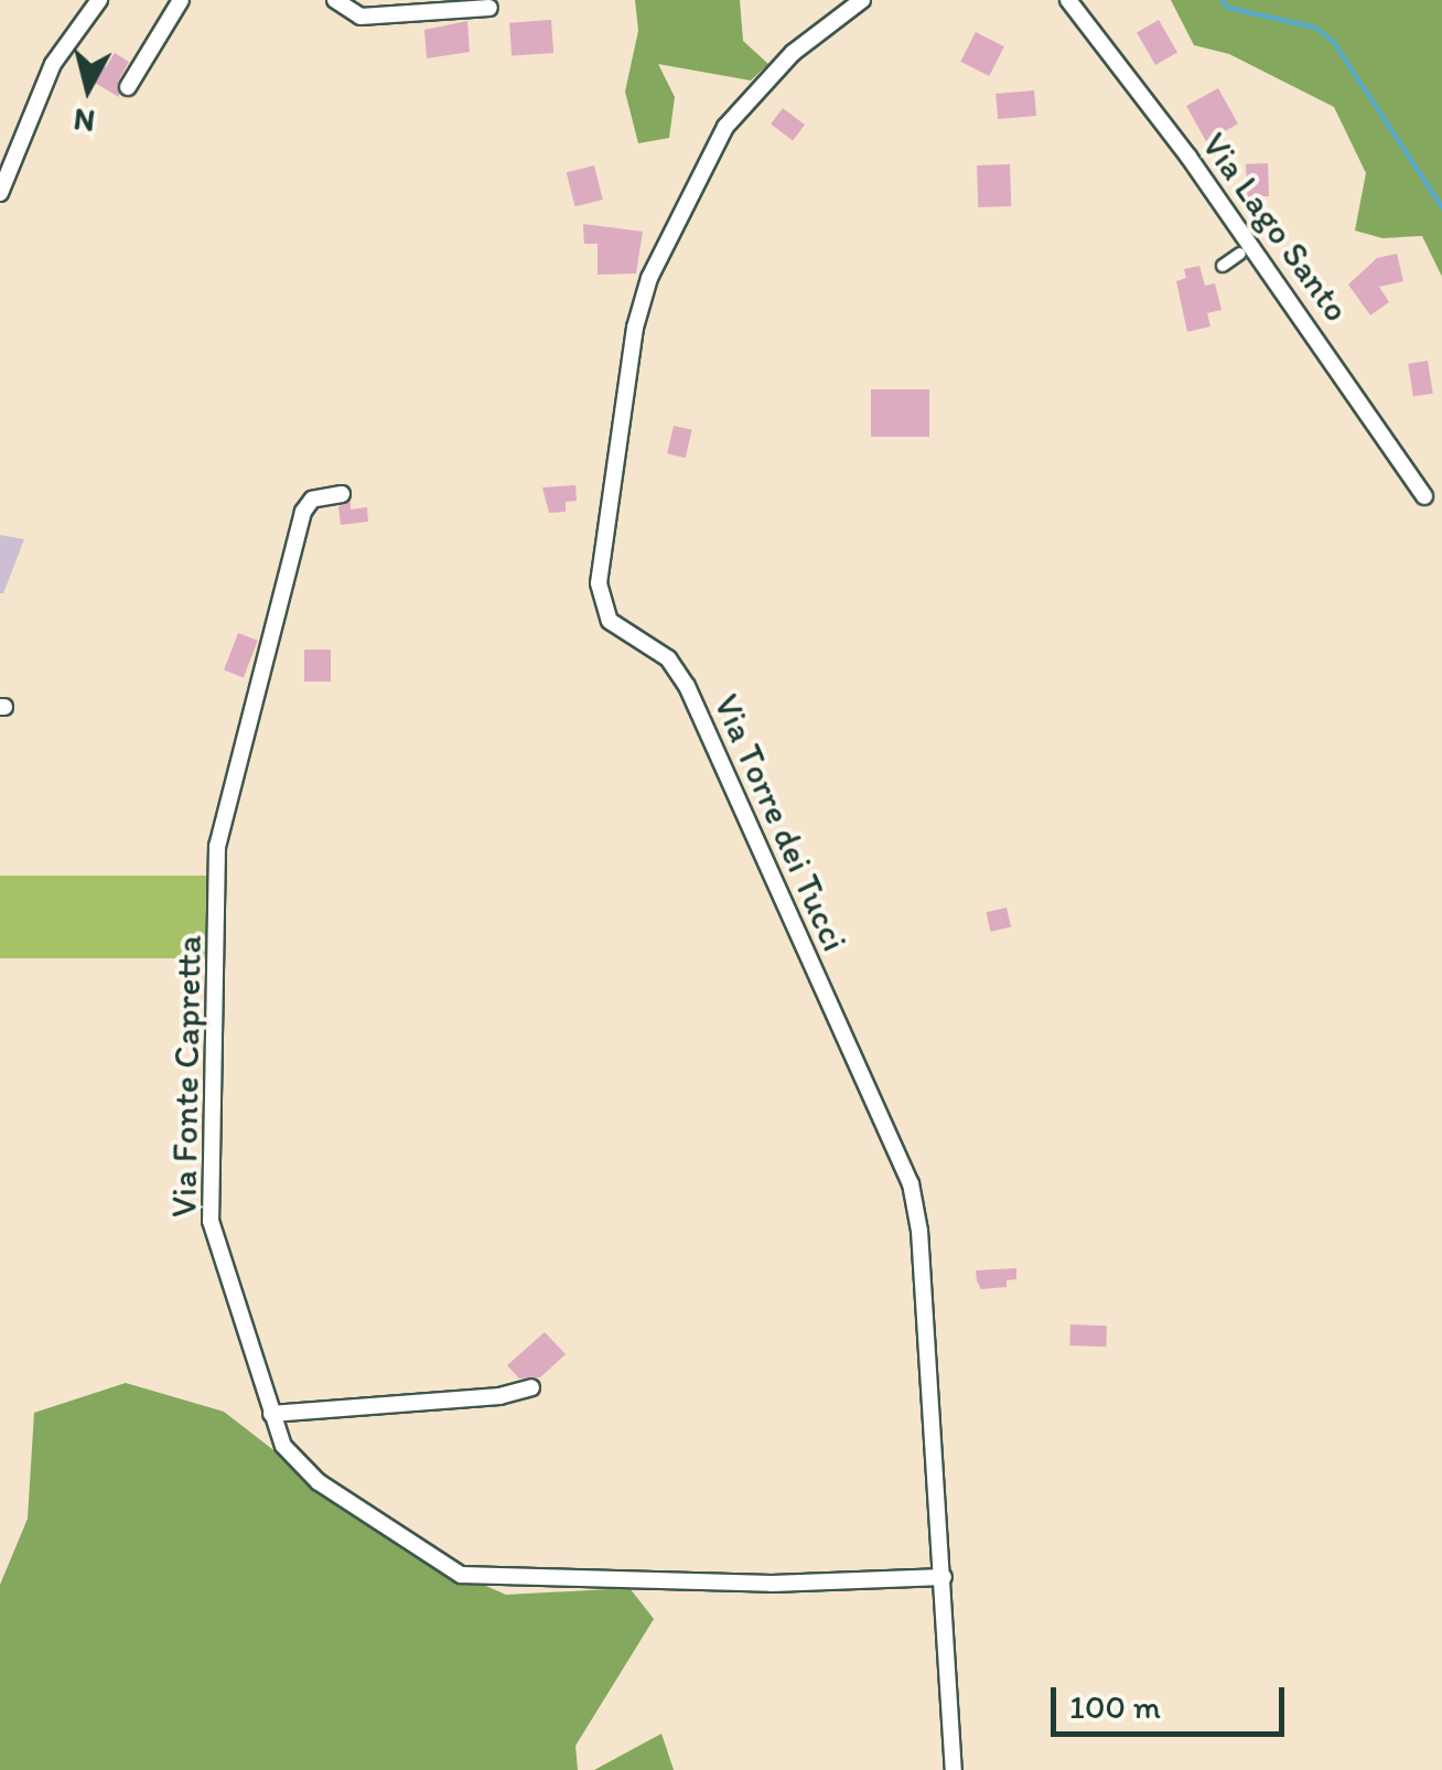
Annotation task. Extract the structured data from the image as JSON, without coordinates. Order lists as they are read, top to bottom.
{
  "streets": {
    "street": ["Via Lago Santo", "Via Torre dei Tucci", "Via Fonte Capretta"]
  },
  "crossings": [
    ["Via Torre dei Tucci", "Via Fonte Capretta"]
  ],
  "scale_bar": "100 m",
  "north": "bottom"
}
